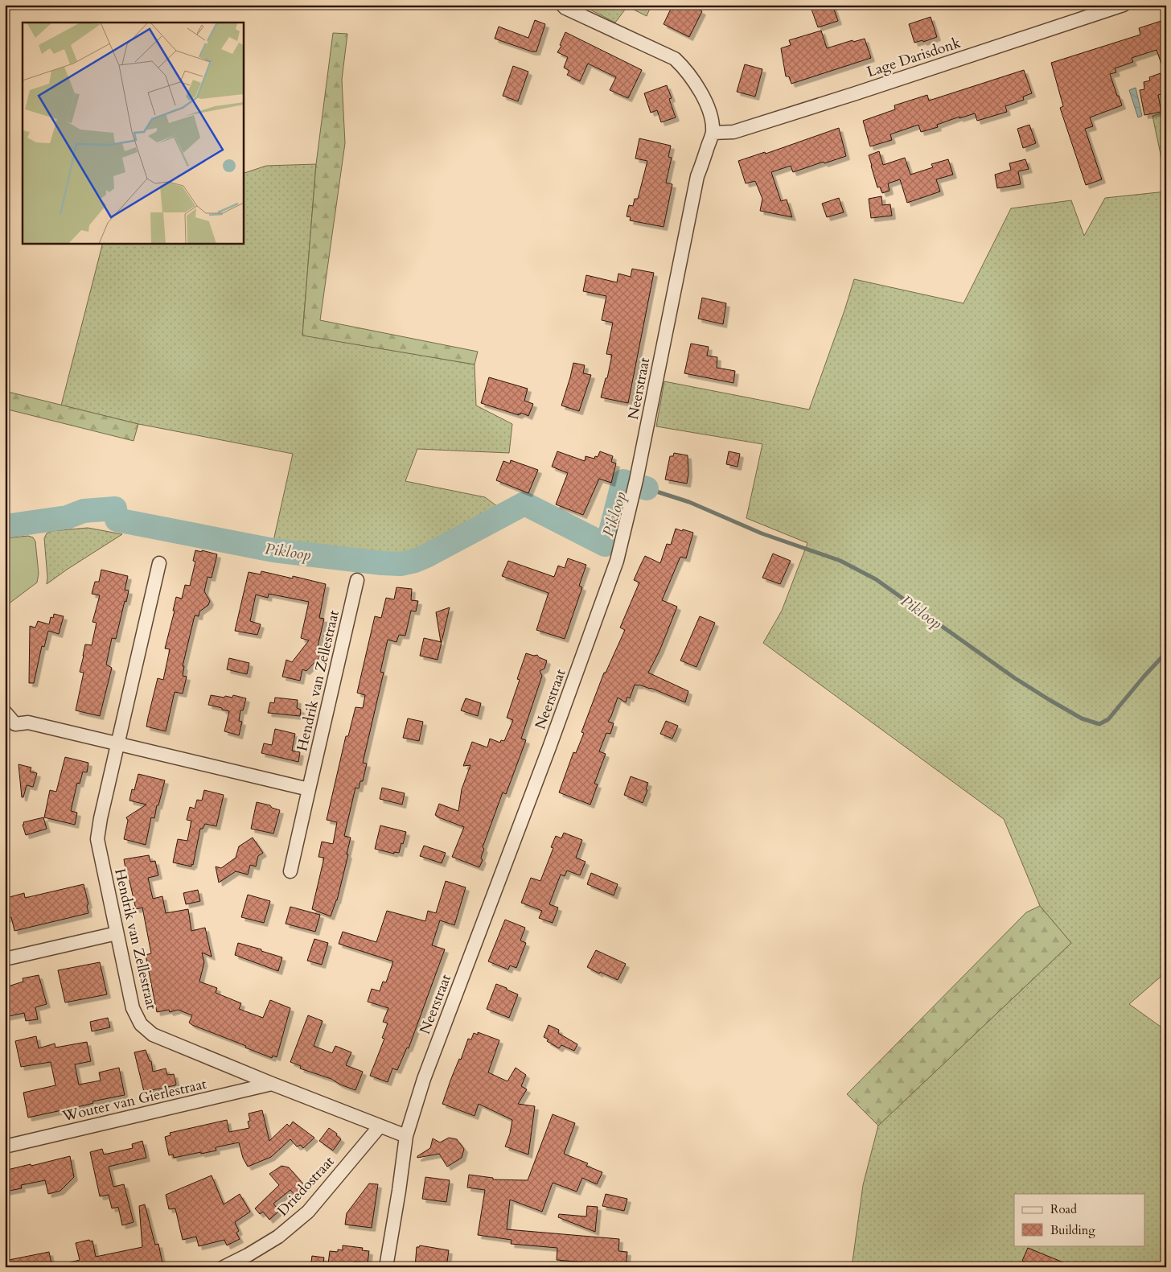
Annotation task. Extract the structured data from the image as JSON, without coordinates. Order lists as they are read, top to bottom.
{
  "streets": {
    "street": [
      "Lage Darisdonk",
      "Neerstraat",
      "Hendrik van Zellestraat",
      "Wouter van Gierlestraat",
      "Driedostraat"
    ]
  },
  "crossings": [
    ["Lage Darisdonk", "Neerstraat"],
    ["Neerstraat", "Hendrik van Zellestraat"],
    ["Hendrik van Zellestraat", "Wouter van Gierlestraat"],
    ["Hendrik van Zellestraat", "Driedostraat"]
  ],
  "water": ["Pikloop"],
  "legend": ["Road", "Building"]
}
